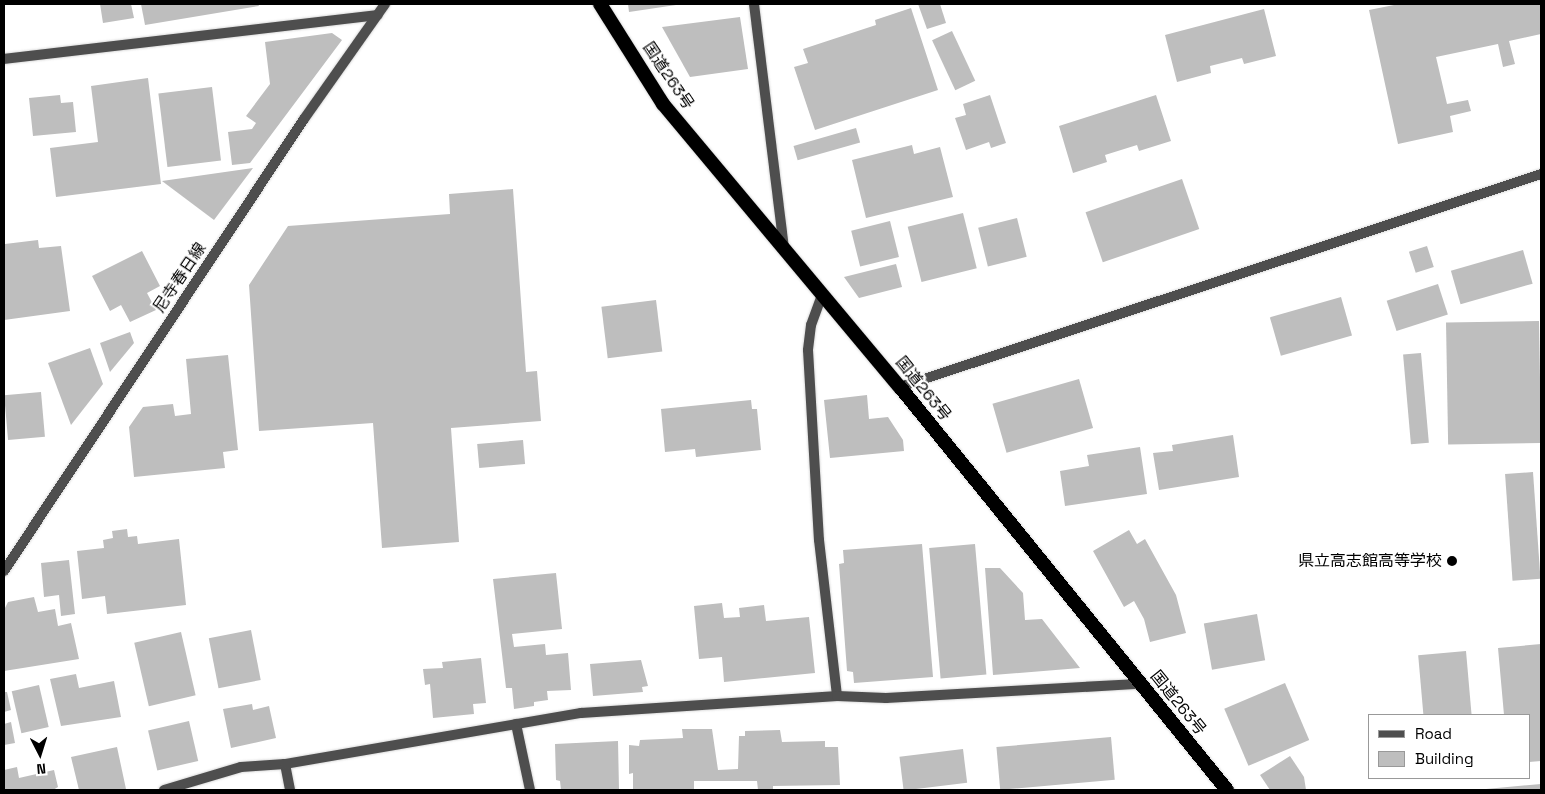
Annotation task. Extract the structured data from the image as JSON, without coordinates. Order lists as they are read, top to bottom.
{
  "streets": {
    "highway": ["国道263号"],
    "street": ["尼寺春日線"]
  },
  "places": ["県立高志館高等学校"],
  "legend": ["Road", "Building"],
  "north": "bottom"
}
